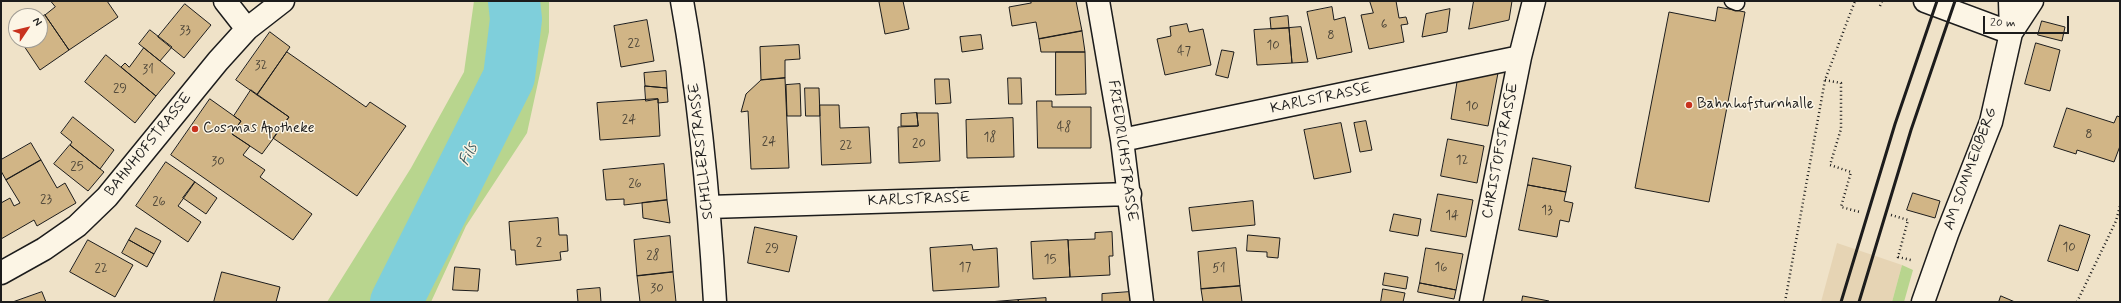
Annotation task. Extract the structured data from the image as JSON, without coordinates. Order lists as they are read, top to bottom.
{
  "streets": {
    "street": [
      "KARLSTRASSE",
      "BAHNHOFSTRASSE",
      "SCHILLERSTRASSE",
      "FRIEDRICHSTRASSE",
      "CHRISTOFSTRASSE",
      "AM SOMMERBERG"
    ]
  },
  "crossings": [
    ["KARLSTRASSE", "SCHILLERSTRASSE"],
    ["KARLSTRASSE", "FRIEDRICHSTRASSE"],
    ["KARLSTRASSE", "CHRISTOFSTRASSE"]
  ],
  "water": ["Fils"],
  "places": ["Bahnhofsturnhalle", "Cosmas Apotheke"],
  "house_numbers": [
    "6",
    "33",
    "8",
    "22",
    "10",
    "47",
    "32",
    "31",
    "29",
    "10",
    "24",
    "48",
    "8",
    "18",
    "24",
    "20",
    "22",
    "12",
    "30",
    "25",
    "26",
    "23",
    "26",
    "13",
    "14",
    "2",
    "10",
    "29",
    "28",
    "15",
    "17",
    "16",
    "22",
    "51",
    "30"
  ],
  "scale_bar": "20 m",
  "north": "top right"
}
